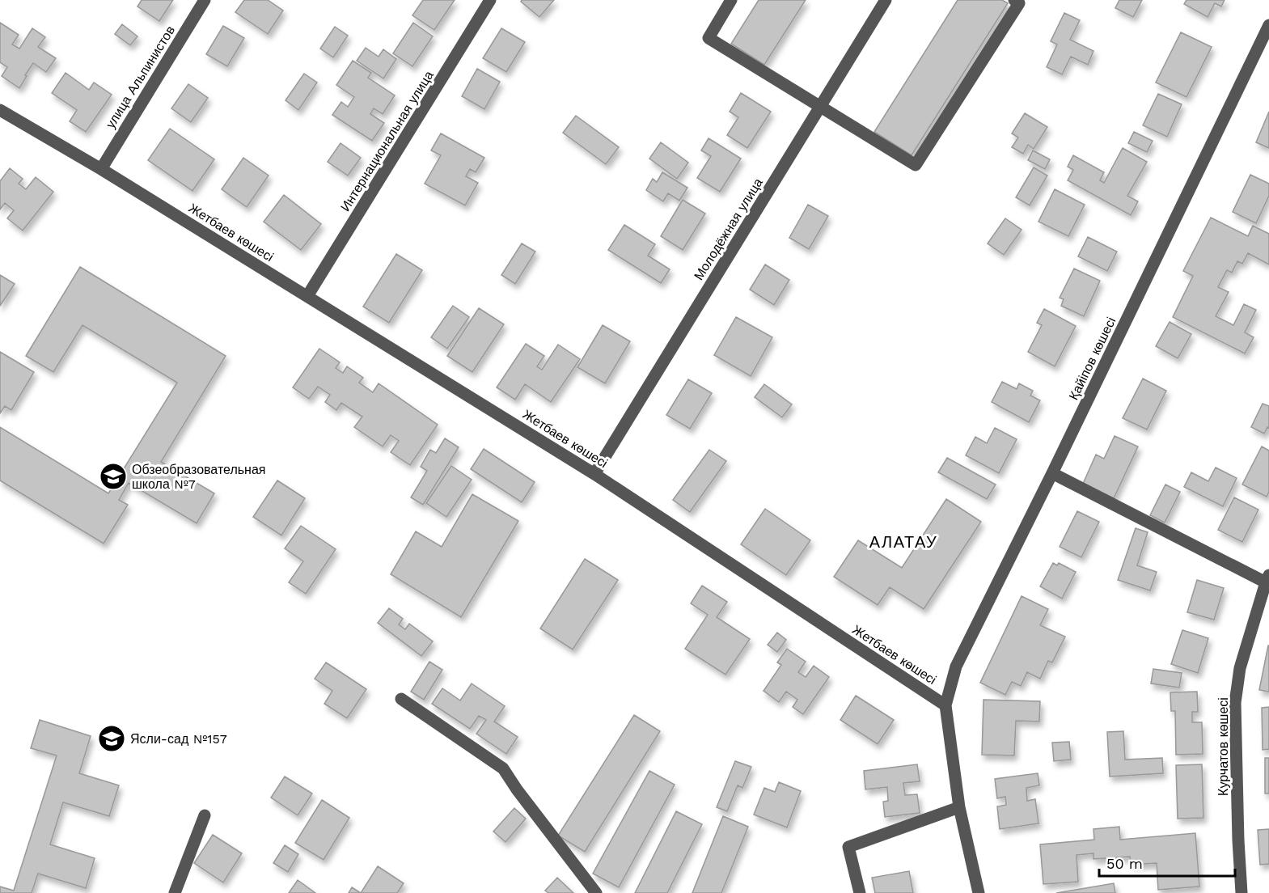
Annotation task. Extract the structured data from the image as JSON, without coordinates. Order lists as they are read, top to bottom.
{
  "streets": {
    "street": [
      "улица Альпинистов",
      "Интернациональная улица",
      "Молодёжная улица",
      "Жетбаев көшесі",
      "Қайіпов көшесі",
      "Курчатов көшесі"
    ]
  },
  "crossings": [
    ["улица Альпинистов", "Жетбаев көшесі"],
    ["Интернациональная улица", "Жетбаев көшесі"],
    ["Молодёжная улица", "Жетбаев көшесі"],
    ["Жетбаев көшесі", "Қайіпов көшесі"]
  ],
  "districts": ["АЛАТАУ"],
  "places": {
    "school or university": ["Обзеобразовательная школа №7", "Ясли-сад №157"]
  },
  "scale_bar": "50 m"
}
